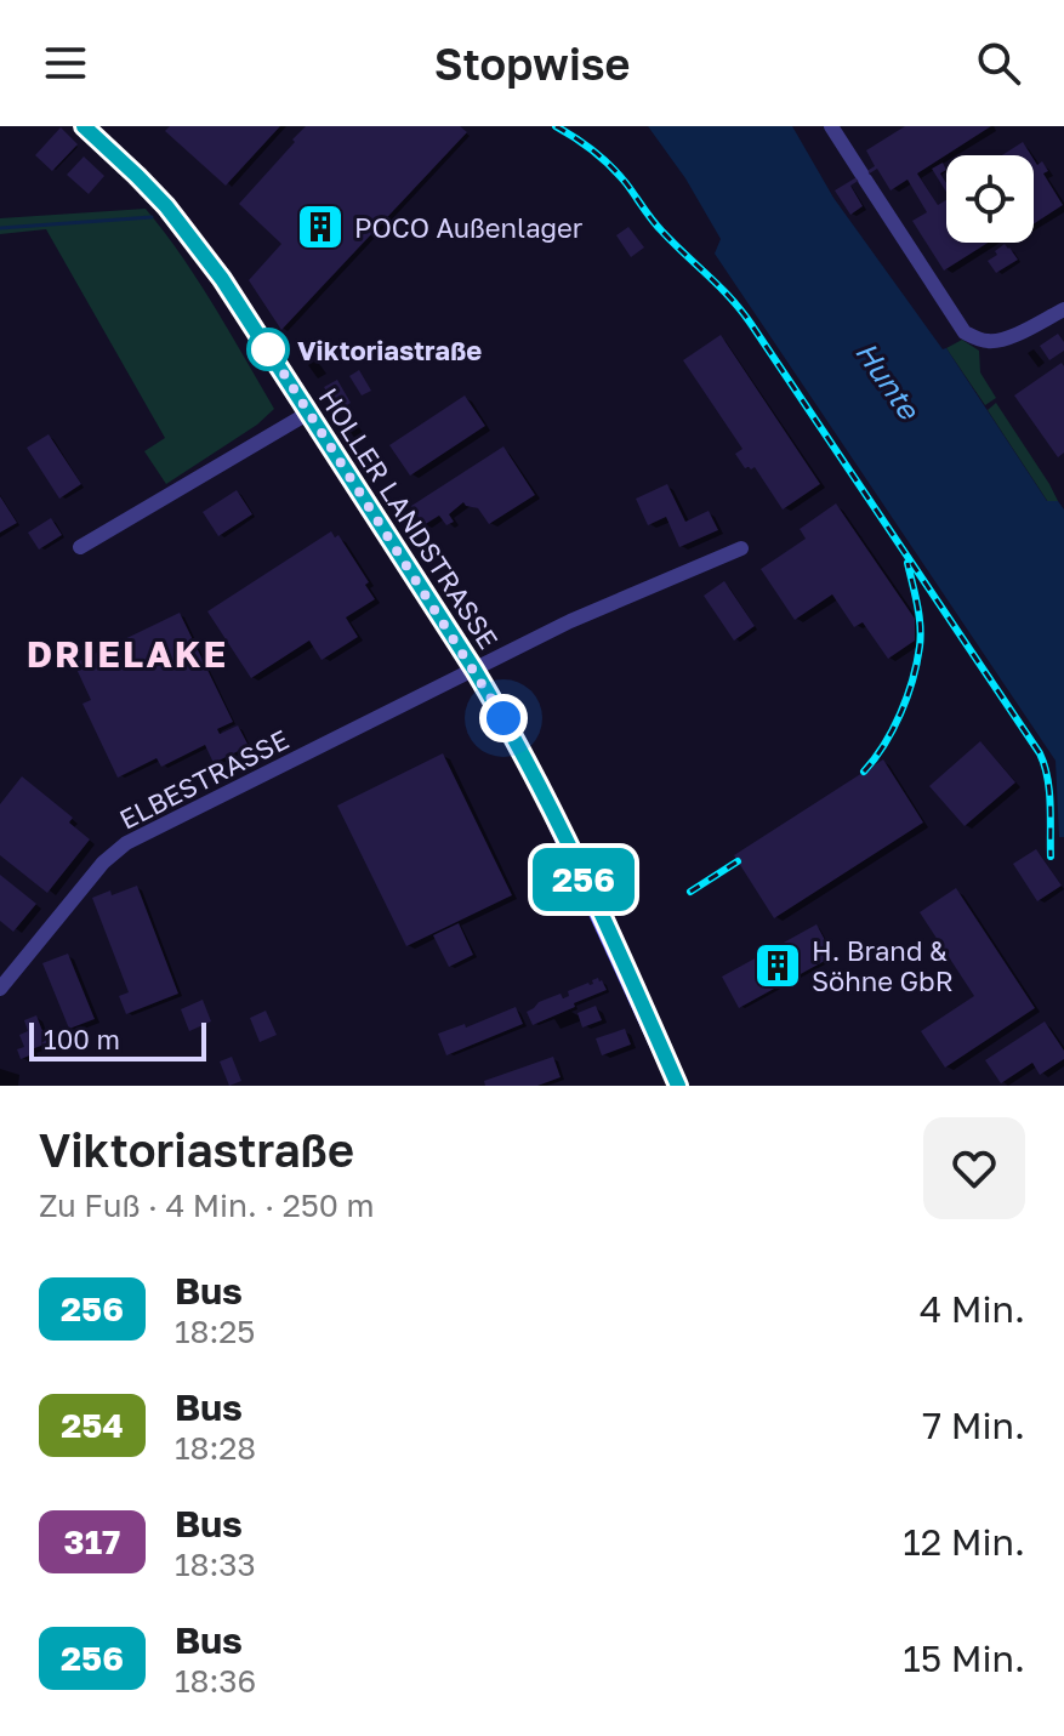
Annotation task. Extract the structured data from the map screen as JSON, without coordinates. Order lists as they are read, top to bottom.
{
  "streets": {
    "main road": ["HOLLER LANDSTRASSE"],
    "street": ["ELBESTRASSE"]
  },
  "crossings": [
    ["HOLLER LANDSTRASSE", "ELBESTRASSE"]
  ],
  "districts": ["DRIELAKE"],
  "water": ["Hunte"],
  "places": {
    "building": ["POCO Außenlager", "H. Brand & Söhne GbR"],
    "other": ["Viktoriastraße"]
  },
  "lines": ["bus line 256"],
  "scale_bar": "100 m",
  "page": {
    "header": "Stopwise",
    "on_map": "256",
    "scale": "100 m",
    "heading": ["Viktoriastraße", "Zu Fuß · 4 Min. · 250 m"],
    "list": [
      {
        "mark": "256",
        "name": "Bus",
        "note": "18:25",
        "value": "4 Min."
      },
      {
        "mark": "254",
        "name": "Bus",
        "note": "18:28",
        "value": "7 Min."
      },
      {
        "mark": "317",
        "name": "Bus",
        "note": "18:33",
        "value": "12 Min."
      },
      {
        "mark": "256",
        "name": "Bus",
        "note": "18:36",
        "value": "15 Min."
      }
    ]
  }
}
